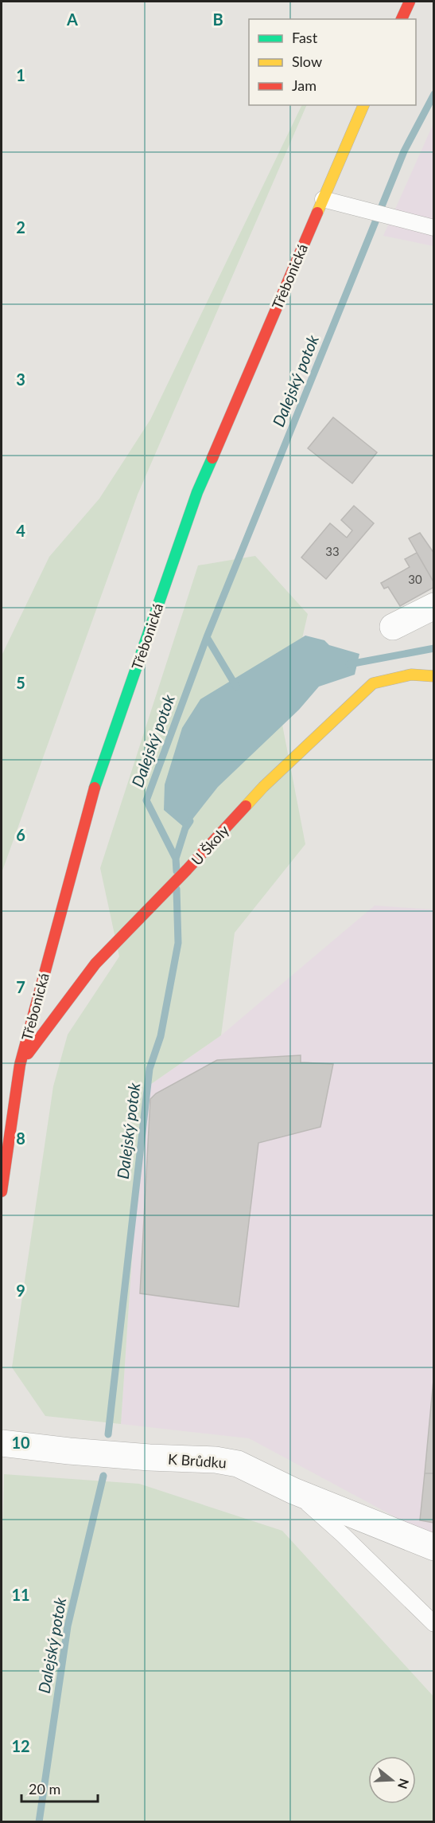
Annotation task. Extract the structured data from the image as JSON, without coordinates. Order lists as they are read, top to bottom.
{
  "streets": {
    "street": ["Třebonická", "U Školy", "K Brůdku"]
  },
  "crossings": [
    ["Třebonická", "U Školy"]
  ],
  "water": ["Dalejský potok"],
  "house_numbers": ["33", "30"],
  "legend": ["Fast", "Slow", "Jam"],
  "scale_bar": "20 m",
  "north": "right",
  "grid": {
    "columns": ["A", "B"],
    "rows": [
      "1",
      "2",
      "3",
      "4",
      "5",
      "6",
      "7",
      "8",
      "9",
      "10",
      "11",
      "12"
    ]
  }
}
